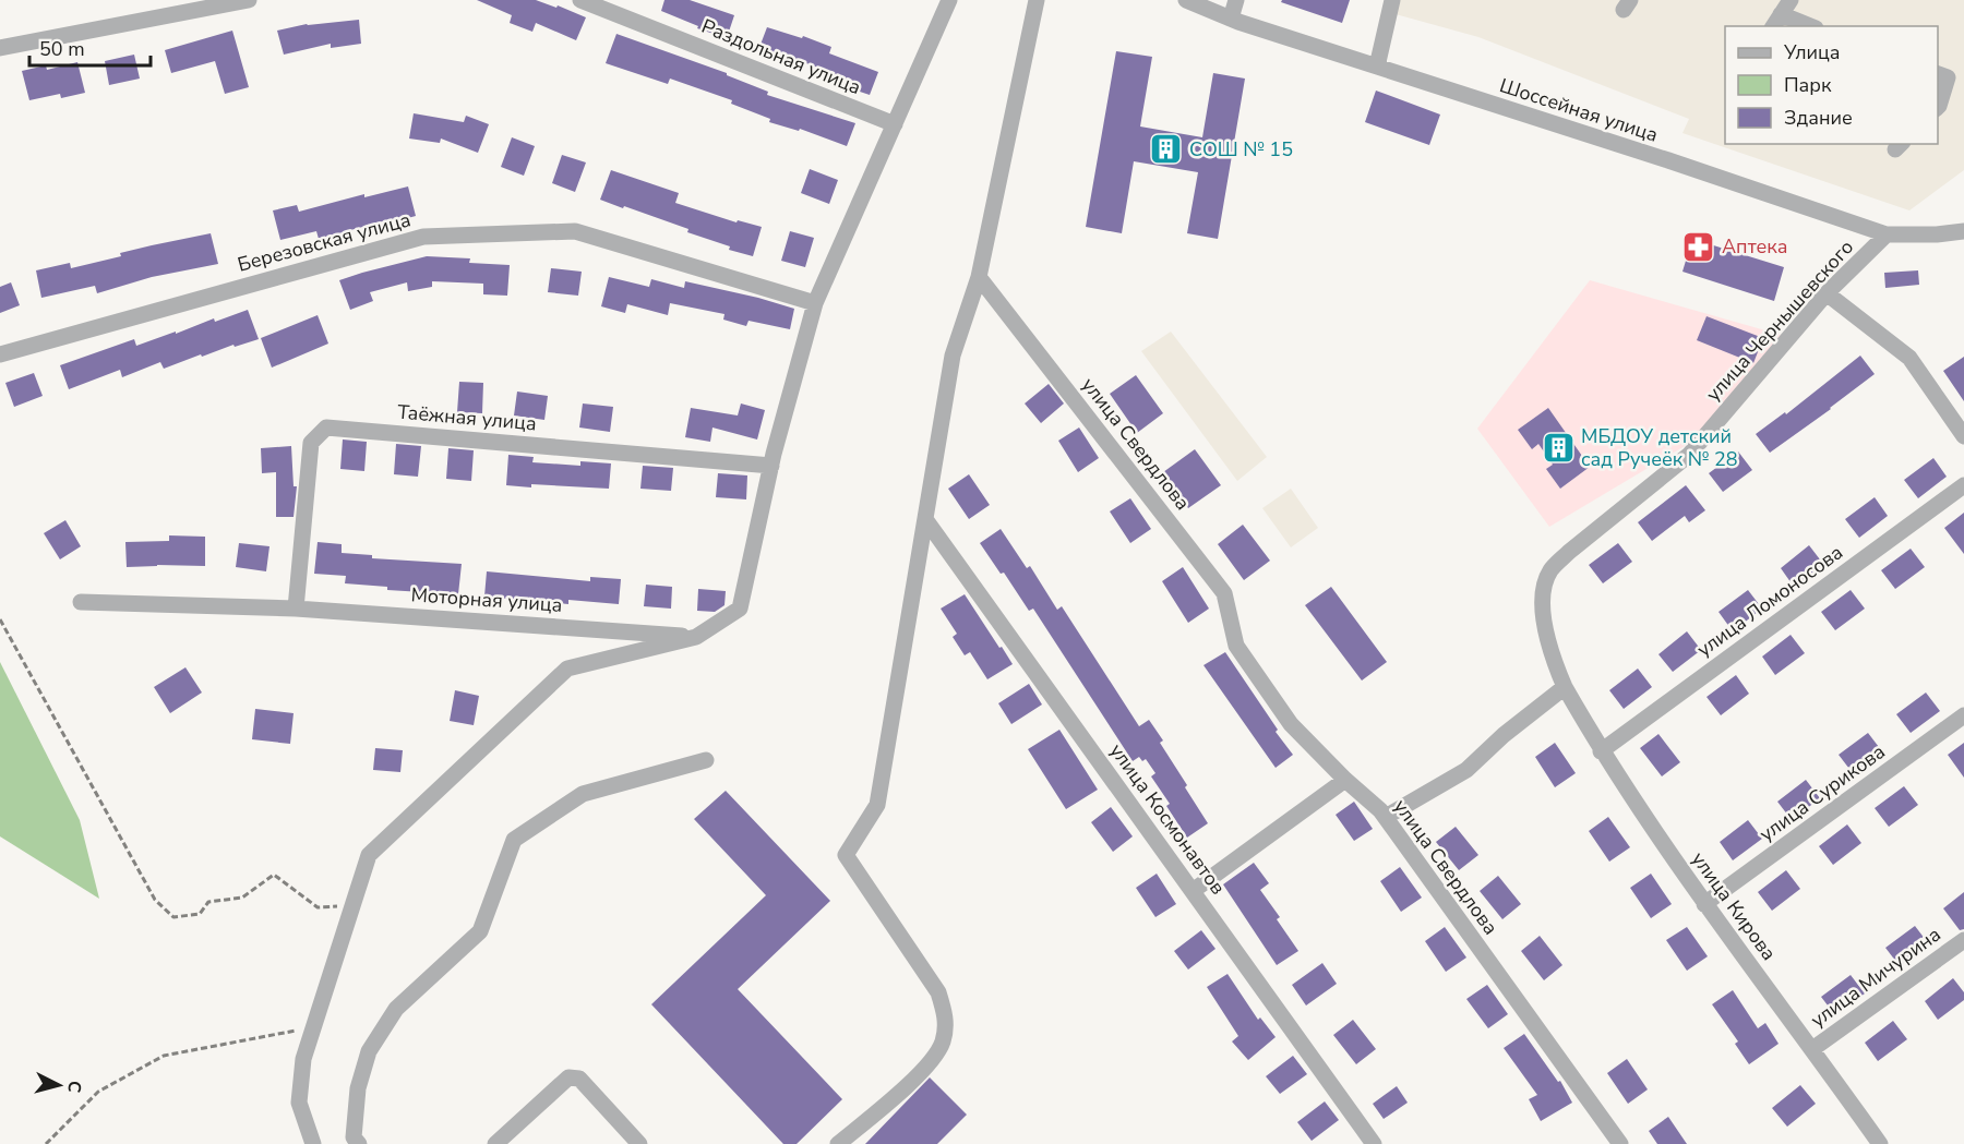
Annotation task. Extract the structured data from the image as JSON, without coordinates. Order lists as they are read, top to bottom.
{
  "streets": {
    "street": [
      "Раздольная улица",
      "Шоссейная улица",
      "Березовская улица",
      "улица Чернышевского",
      "Таёжная улица",
      "улица Свердлова",
      "Моторная улица",
      "улица Ломоносова",
      "улица Сурикова",
      "улица Космонавтов",
      "улица Кирова",
      "улица Мичурина"
    ]
  },
  "crossings": [
    ["Шоссейная улица", "улица Чернышевского"],
    ["улица Чернышевского", "улица Кирова"],
    ["Таёжная улица", "Моторная улица"],
    ["улица Ломоносова", "улица Кирова"],
    ["улица Сурикова", "улица Кирова"],
    ["улица Кирова", "улица Мичурина"]
  ],
  "places": {
    "building": ["СОШ № 15", "МБДОУ детский сад Ручеёк № 28"],
    "pharmacy": ["Аптека"]
  },
  "legend": ["Улица", "Парк", "Здание"],
  "scale_bar": "50 m",
  "north": "right"
}
